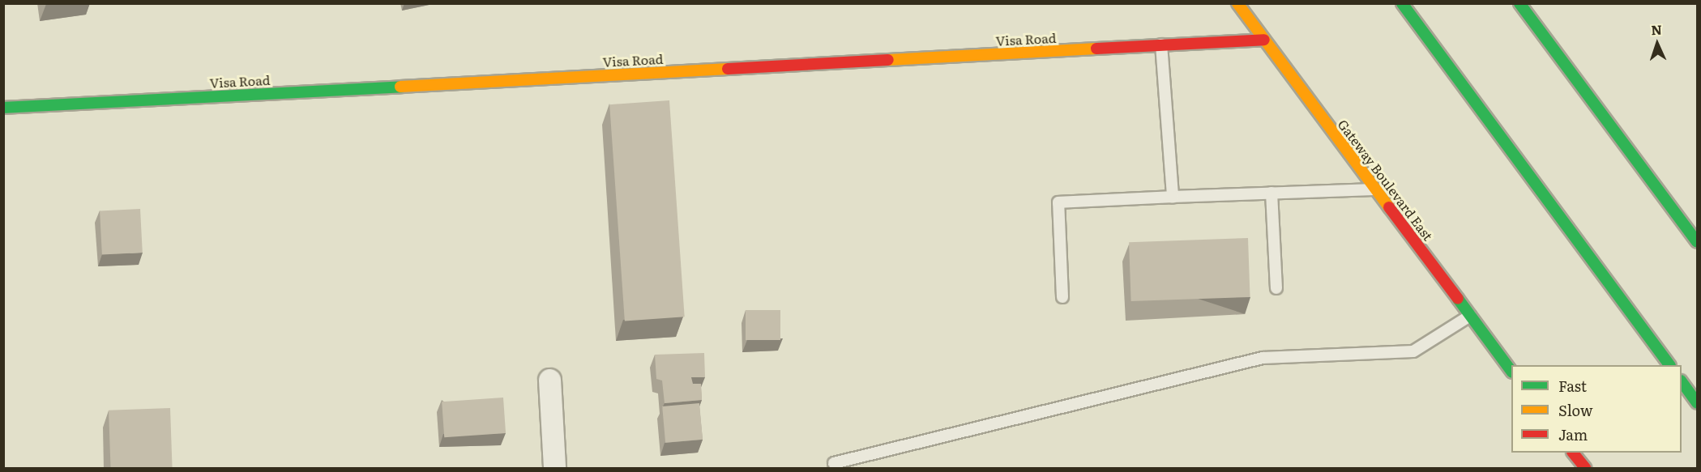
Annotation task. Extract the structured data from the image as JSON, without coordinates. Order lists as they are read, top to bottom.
{
  "streets": {
    "main road": ["Visa Road", "Gateway Boulevard East"]
  },
  "crossings": [
    ["Visa Road", "Gateway Boulevard East"]
  ],
  "legend": ["Fast", "Slow", "Jam"],
  "north": "top"
}
